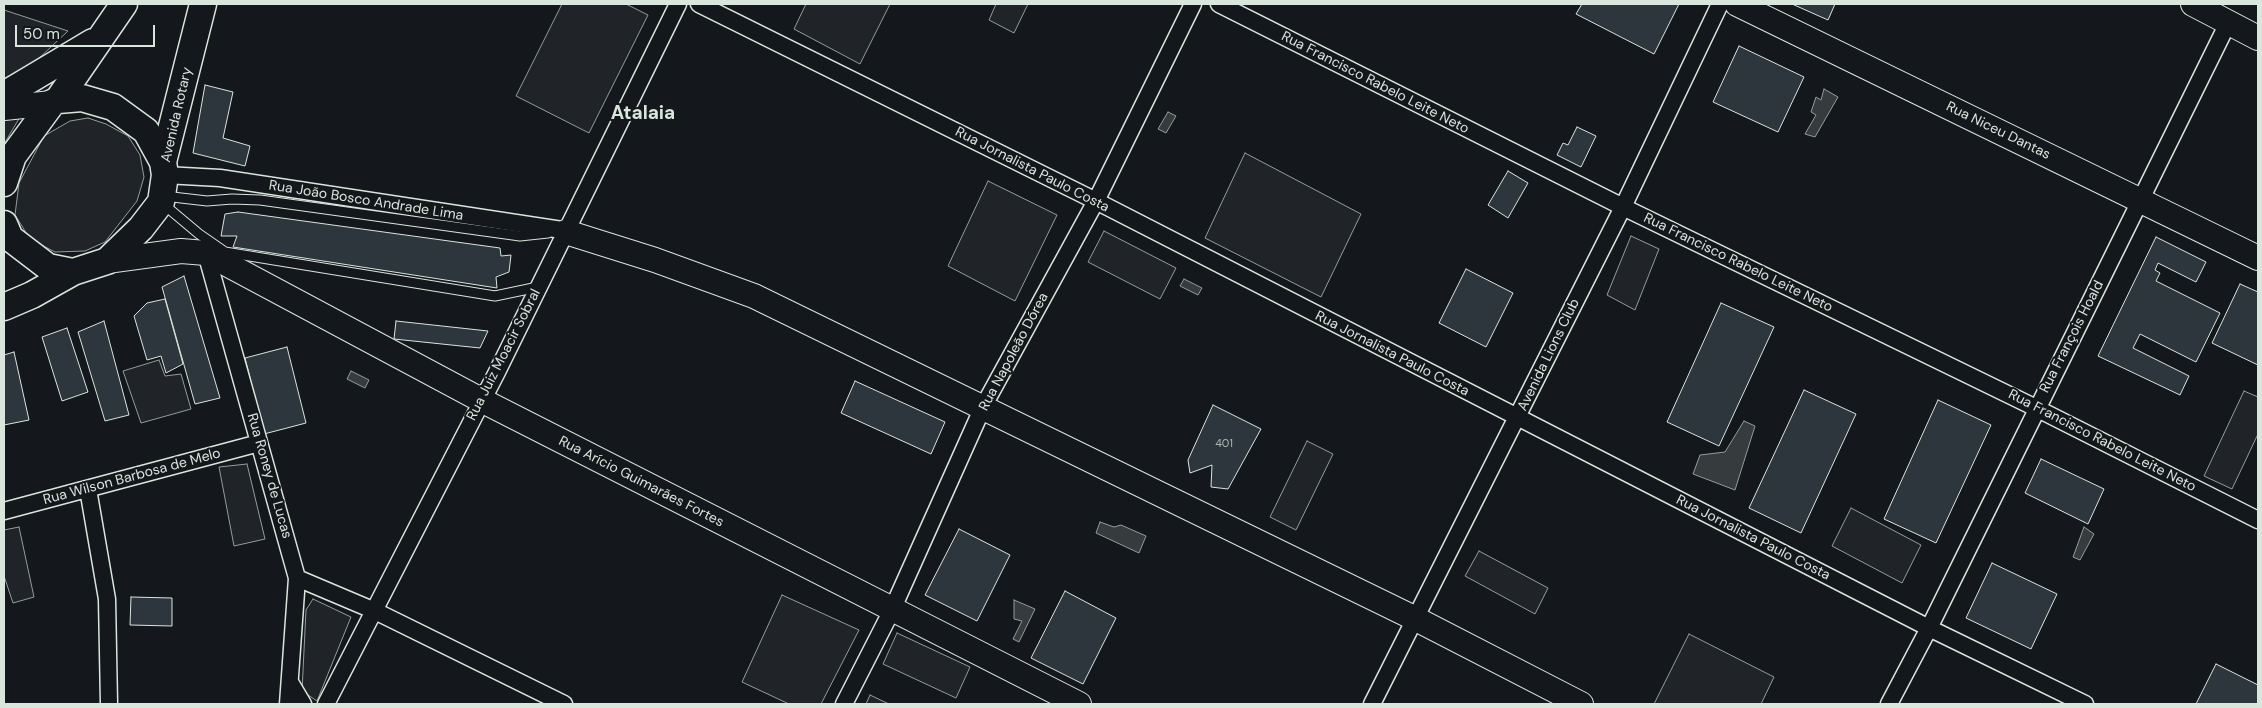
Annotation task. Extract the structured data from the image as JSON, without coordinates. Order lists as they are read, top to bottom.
{
  "streets": {
    "main road": ["Avenida Rotary"],
    "street": [
      "Rua Francisco Rabelo Leite Neto",
      "Rua Niceu Dantas",
      "Rua Jornalista Paulo Costa",
      "Rua João Bosco Andrade Lima",
      "Rua François Hoald",
      "Rua Napoleão Dórea",
      "Rua Juiz Moacir Sobral",
      "Avenida Lions Club",
      "Rua Roney de Lucas",
      "Rua Wilson Barbosa de Melo",
      "Rua Arício Guimarães Fortes"
    ]
  },
  "crossings": [
    ["Rua Francisco Rabelo Leite Neto", "Rua François Hoald"],
    ["Rua Francisco Rabelo Leite Neto", "Avenida Lions Club"],
    ["Avenida Rotary", "Rua João Bosco Andrade Lima"],
    ["Rua Niceu Dantas", "Rua François Hoald"],
    ["Rua Jornalista Paulo Costa", "Rua François Hoald"],
    ["Rua Jornalista Paulo Costa", "Rua Napoleão Dórea"],
    ["Rua Jornalista Paulo Costa", "Avenida Lions Club"],
    ["Rua João Bosco Andrade Lima", "Rua Juiz Moacir Sobral"],
    ["Rua Napoleão Dórea", "Rua Arício Guimarães Fortes"],
    ["Rua Juiz Moacir Sobral", "Rua Arício Guimarães Fortes"],
    ["Rua Roney de Lucas", "Rua Wilson Barbosa de Melo"],
    ["Rua Roney de Lucas", "Rua Arício Guimarães Fortes"]
  ],
  "districts": ["Atalaia"],
  "house_numbers": ["401"],
  "scale_bar": "50 m"
}
